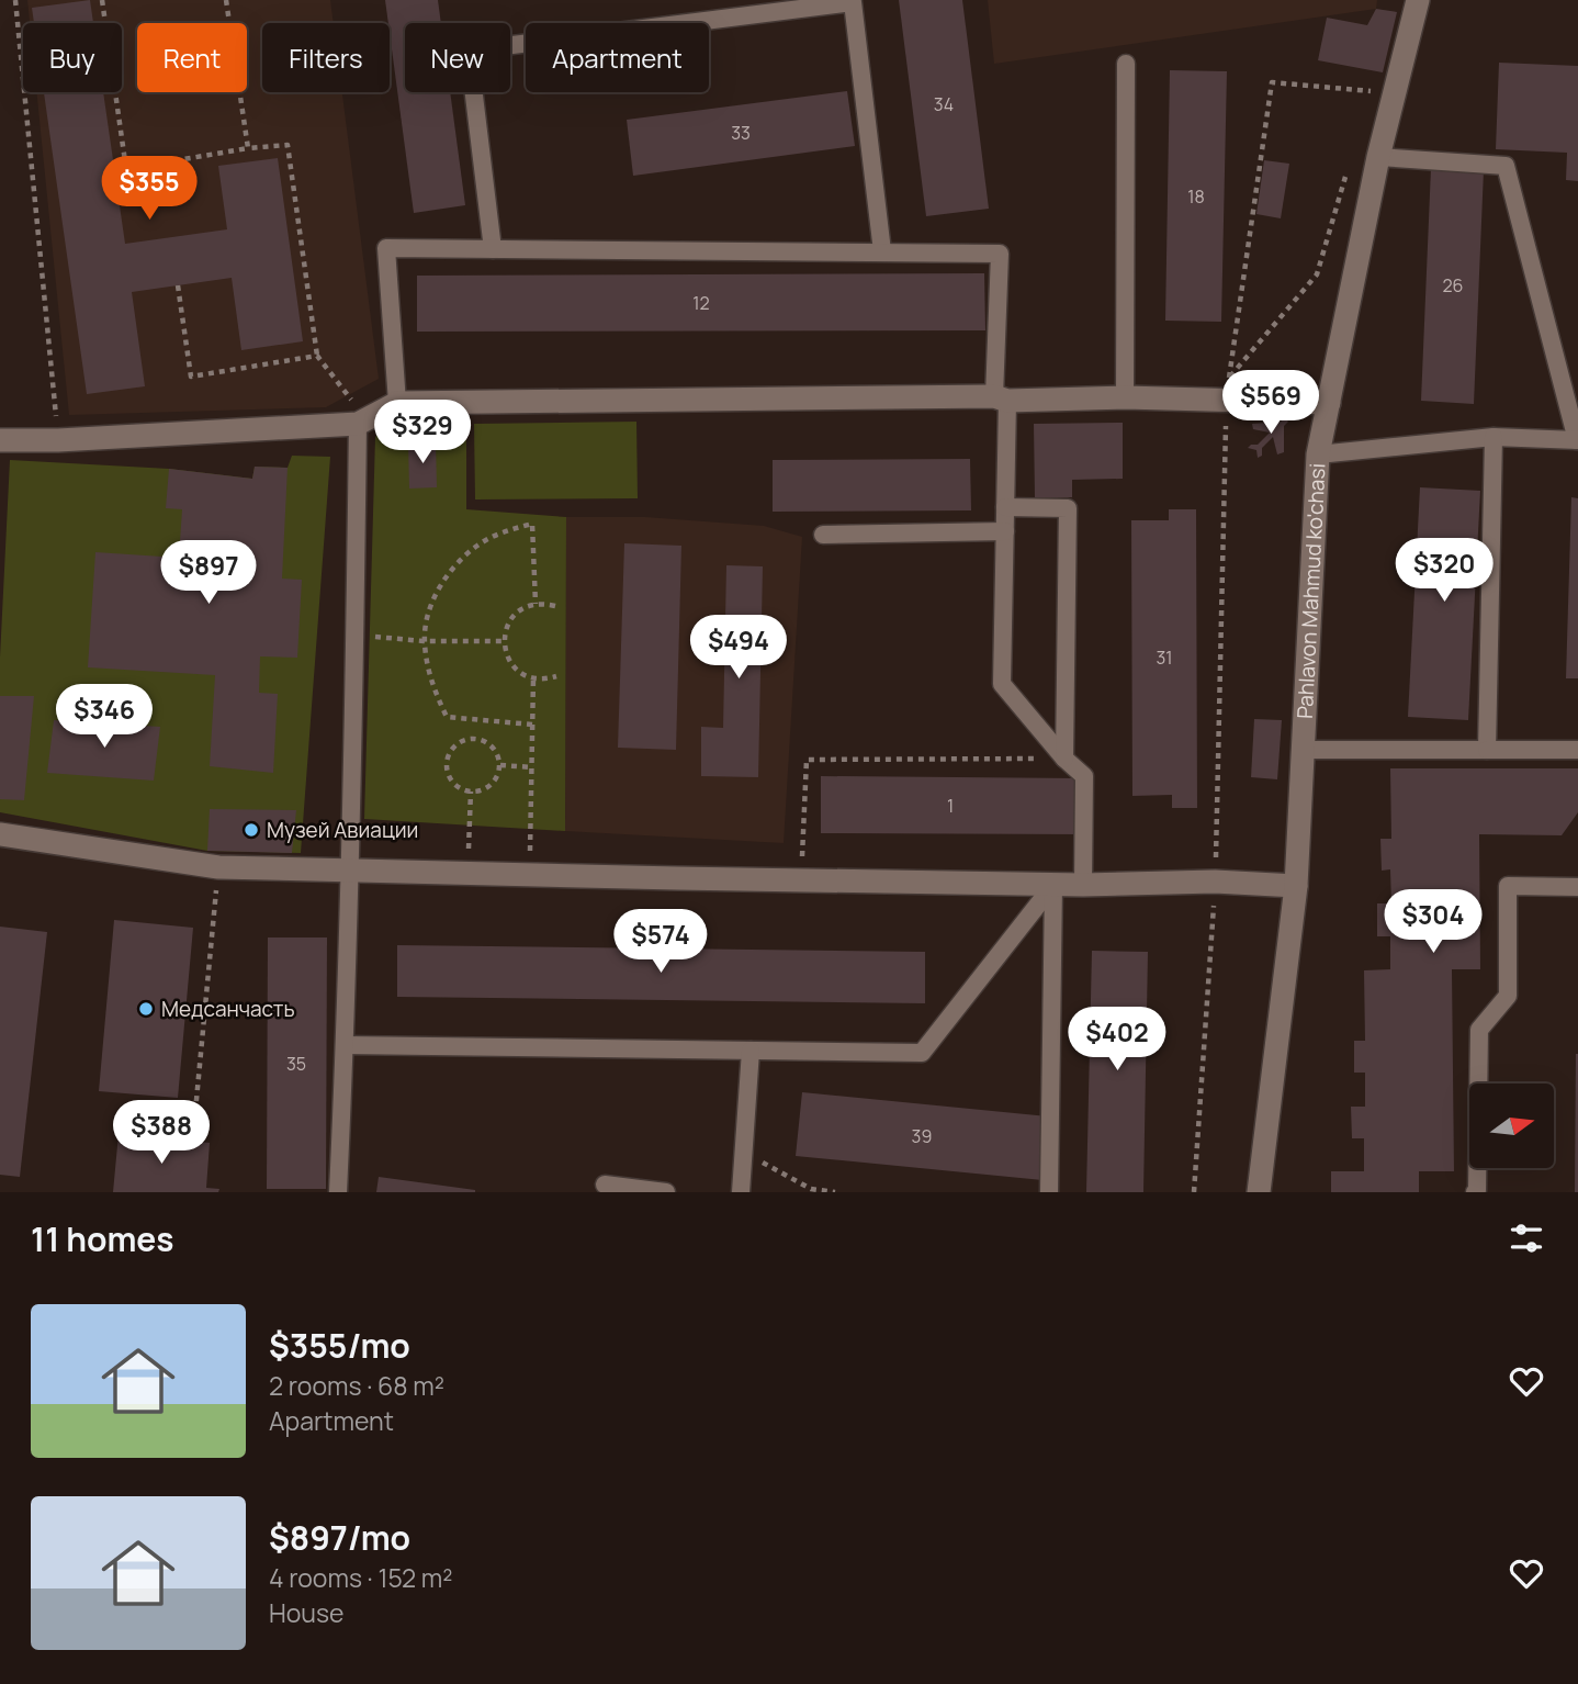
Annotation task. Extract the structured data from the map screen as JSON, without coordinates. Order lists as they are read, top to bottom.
{
  "streets": {
    "street": ["Pahlavon Mahmud ko'chasi"]
  },
  "places": ["Музей Авиации", "Медсанчасть"],
  "house_numbers": [
    "34",
    "33",
    "18",
    "26",
    "12",
    "31",
    "1",
    "35",
    "39"
  ],
  "north": "right",
  "page": {
    "chip": [
      "Buy",
      "Rent",
      "Filters",
      "New",
      "Apartment"
    ],
    "price": [
      "$355",
      "$569",
      "$329",
      "$320",
      "$897",
      "$494",
      "$346",
      "$304",
      "$574",
      "$402",
      "$388"
    ],
    "heading": "11 homes",
    "list": [
      {
        "name": "$355/mo",
        "note": "2 rooms · 68 m² · Apartment"
      },
      {
        "name": "$897/mo",
        "note": "4 rooms · 152 m² · House"
      }
    ]
  }
}
